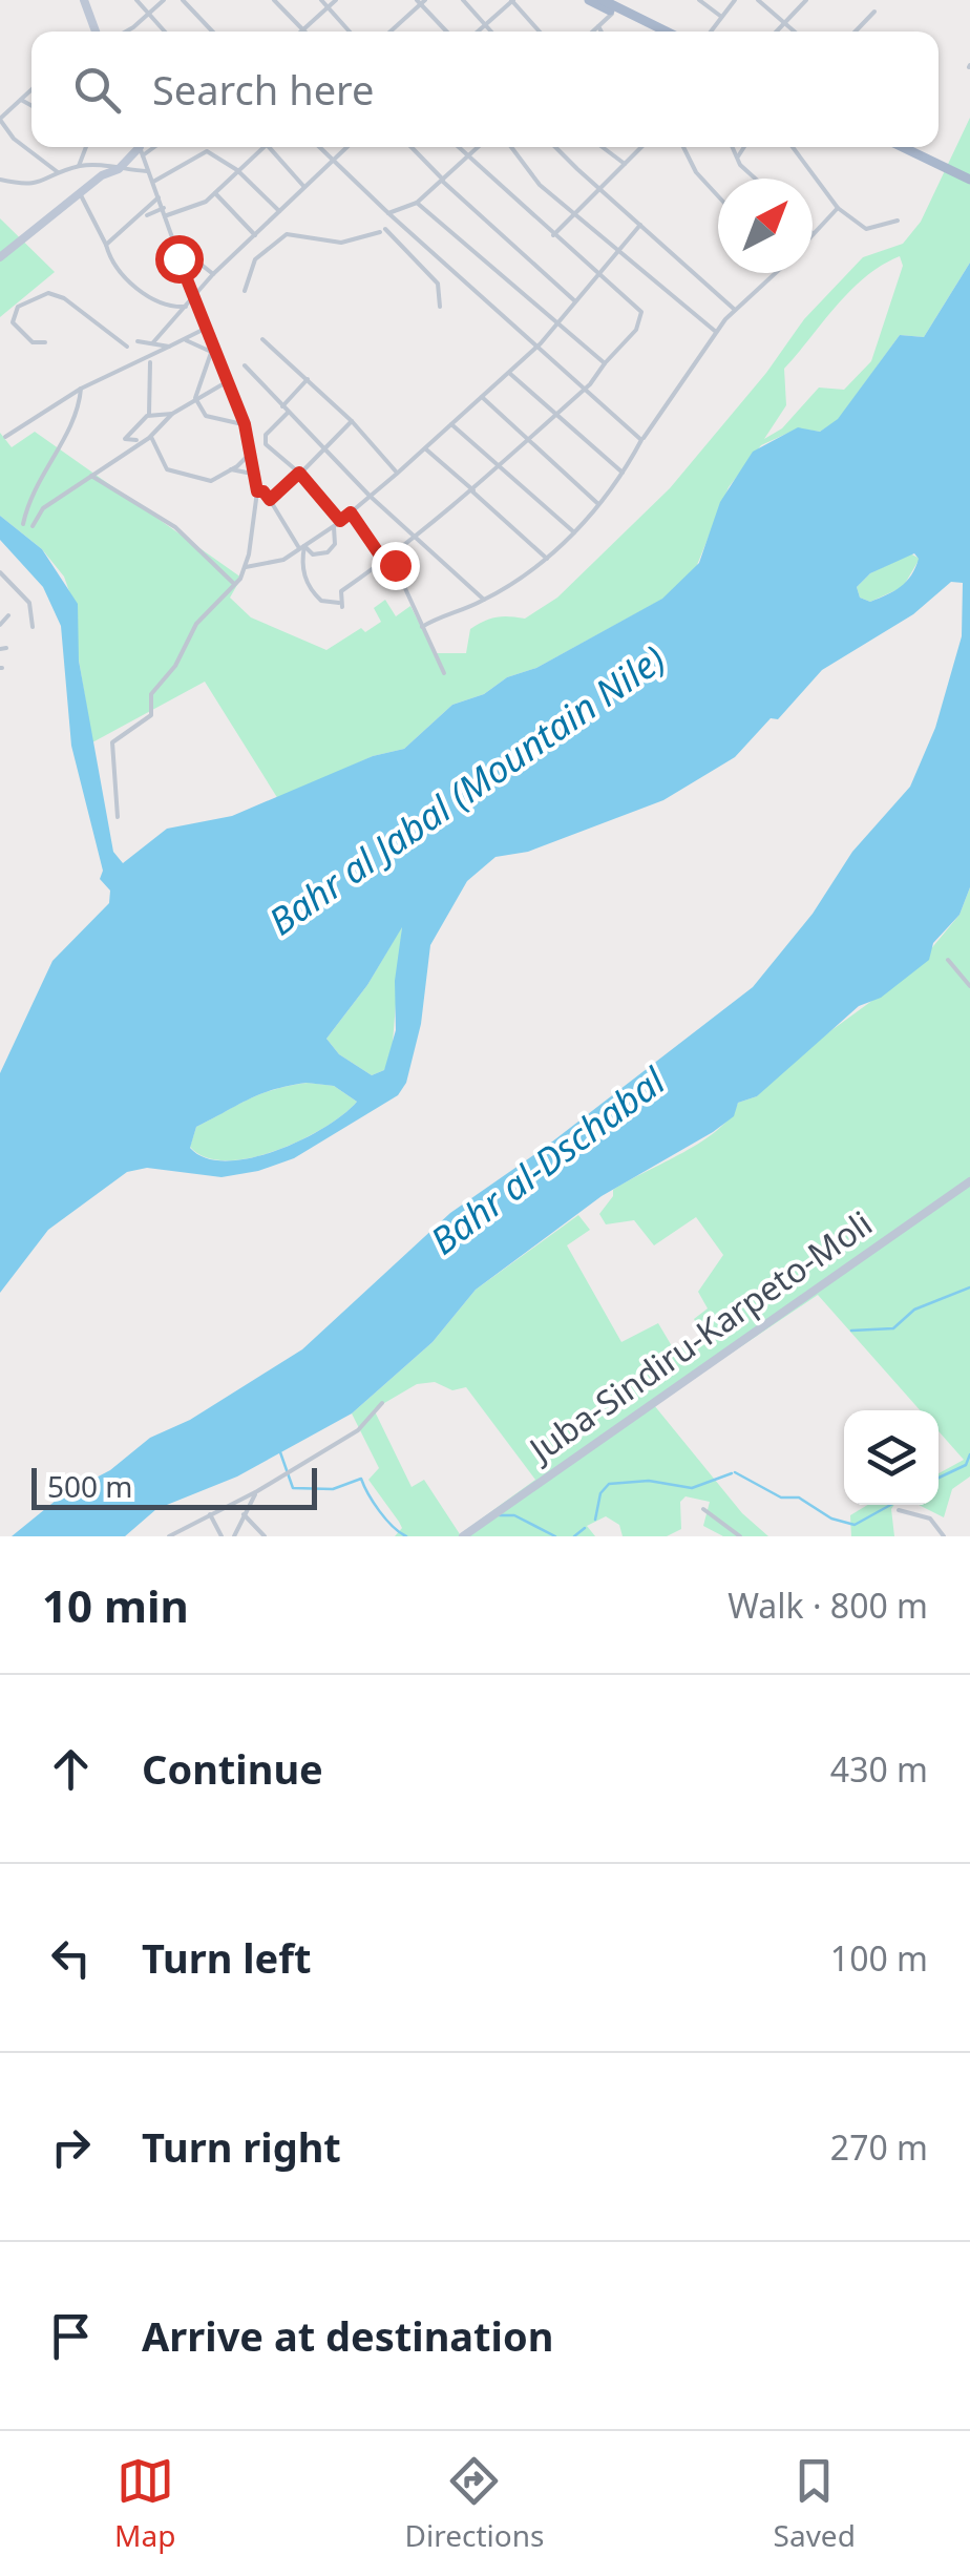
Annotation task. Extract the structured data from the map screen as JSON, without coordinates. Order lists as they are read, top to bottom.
{
  "streets": {
    "main road": ["Juba-Sindiru-Karpeto-Moli"]
  },
  "water": ["Bahr al Jabal (Mountain Nile)", "Bahr al-Dschabal"],
  "scale_bar": "500 m",
  "north": "top right",
  "page": {
    "search": "Search here",
    "scale": "500 m",
    "heading": ["10 min", "Walk · 800 m"],
    "list": [
      ["Continue", "430 m"],
      ["Turn left", "100 m"],
      ["Turn right", "270 m"],
      "Arrive at destination"
    ],
    "nav": ["Map", "Directions", "Saved"]
  }
}
